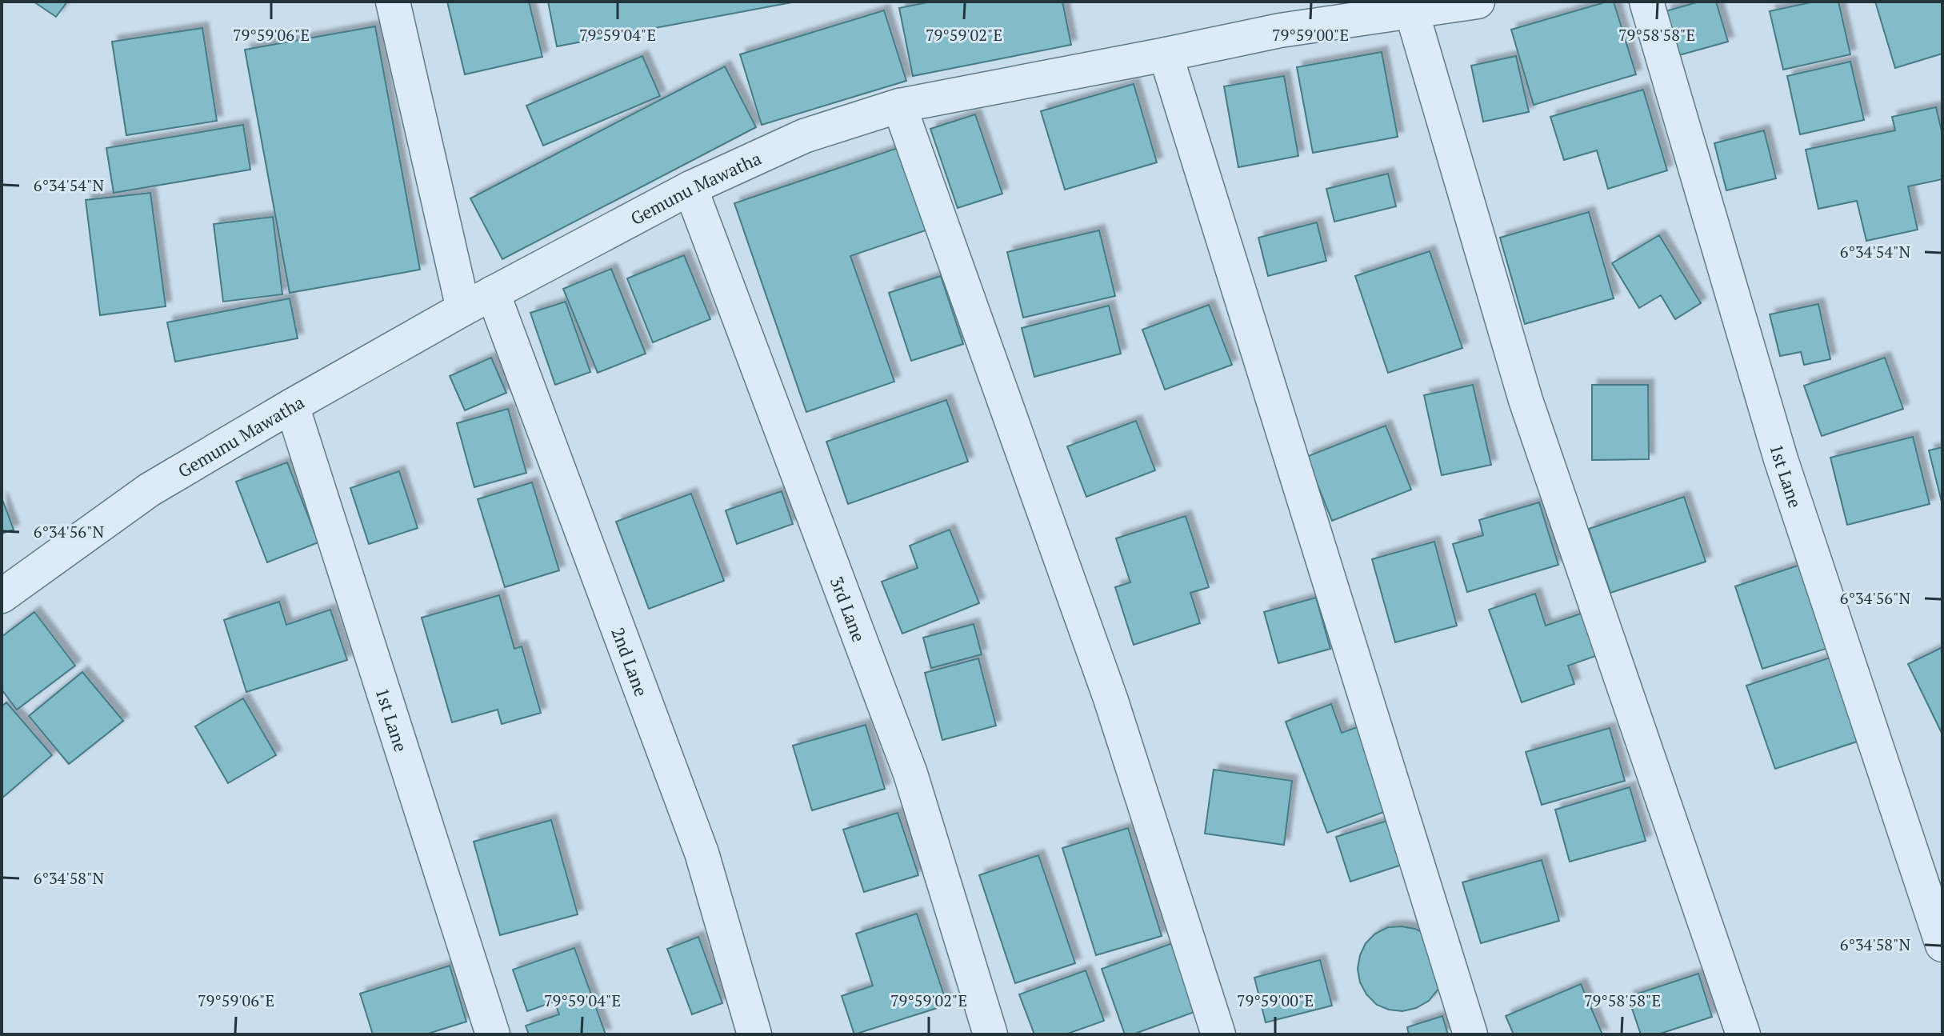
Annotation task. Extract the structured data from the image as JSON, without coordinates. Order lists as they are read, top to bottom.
{
  "streets": {
    "street": [
      "Gemunu Mawatha",
      "1st Lane",
      "3rd Lane",
      "2nd Lane"
    ]
  },
  "crossings": [
    ["Gemunu Mawatha", "1st Lane"],
    ["Gemunu Mawatha", "3rd Lane"],
    ["Gemunu Mawatha", "2nd Lane"]
  ],
  "coordinates": [
    "79°59'06\"E",
    "79°59'04\"E",
    "79°59'02\"E",
    "79°59'00\"E",
    "79°58'58\"E",
    "6°34'54\"N",
    "6°34'56\"N",
    "6°34'58\"N"
  ]
}
